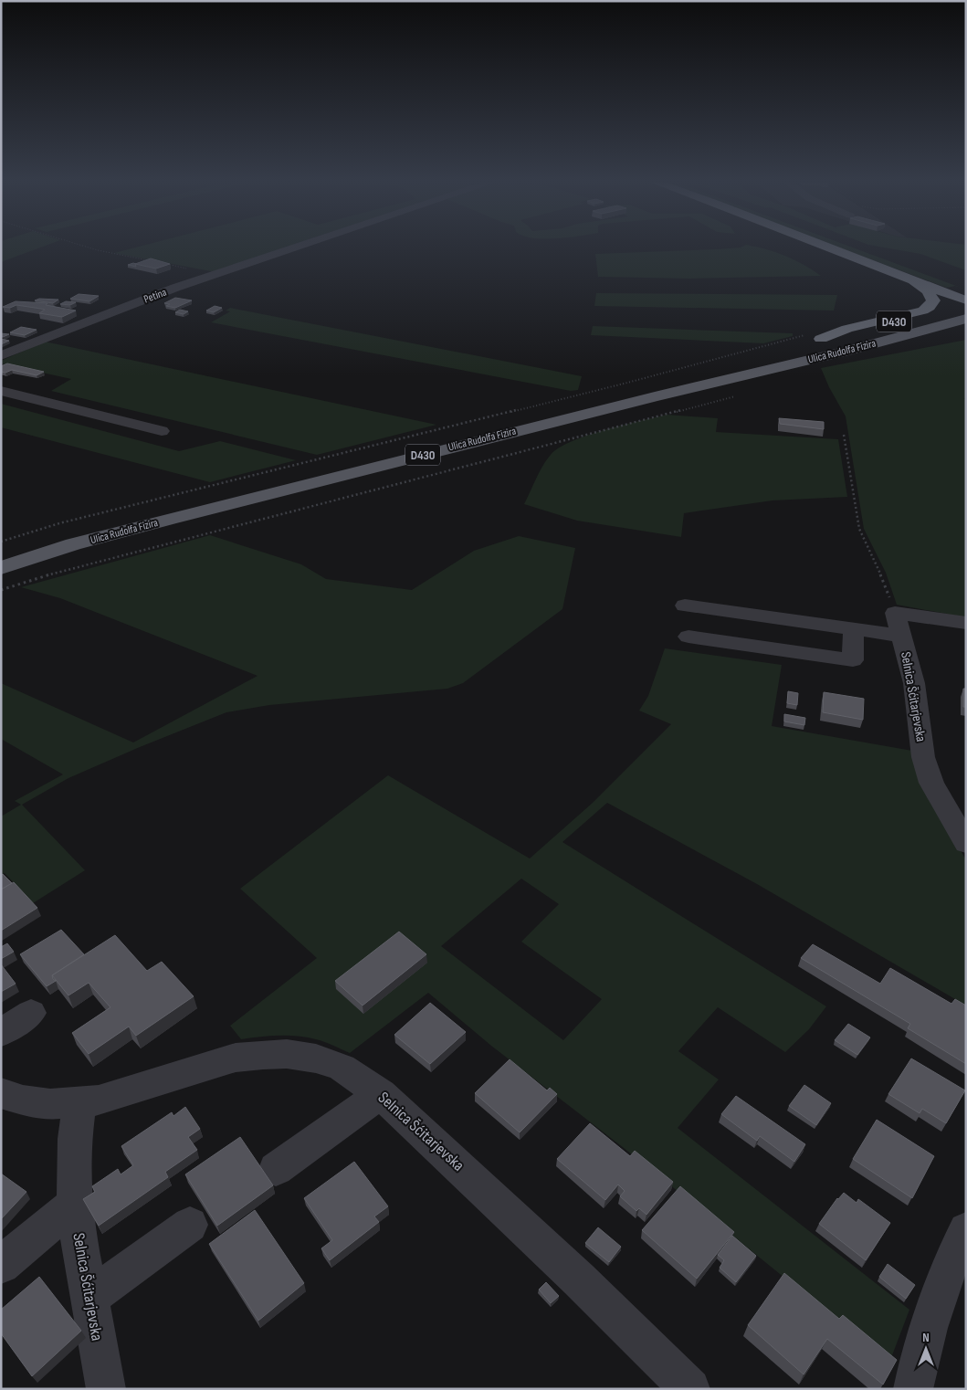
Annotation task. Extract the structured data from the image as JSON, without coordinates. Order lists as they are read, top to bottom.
{
  "streets": {
    "main road": ["D430", "Ulica Rudolfa Fizira"],
    "street": ["Petina", "Selnica Šćitarjevska"]
  },
  "north": "top"
}
